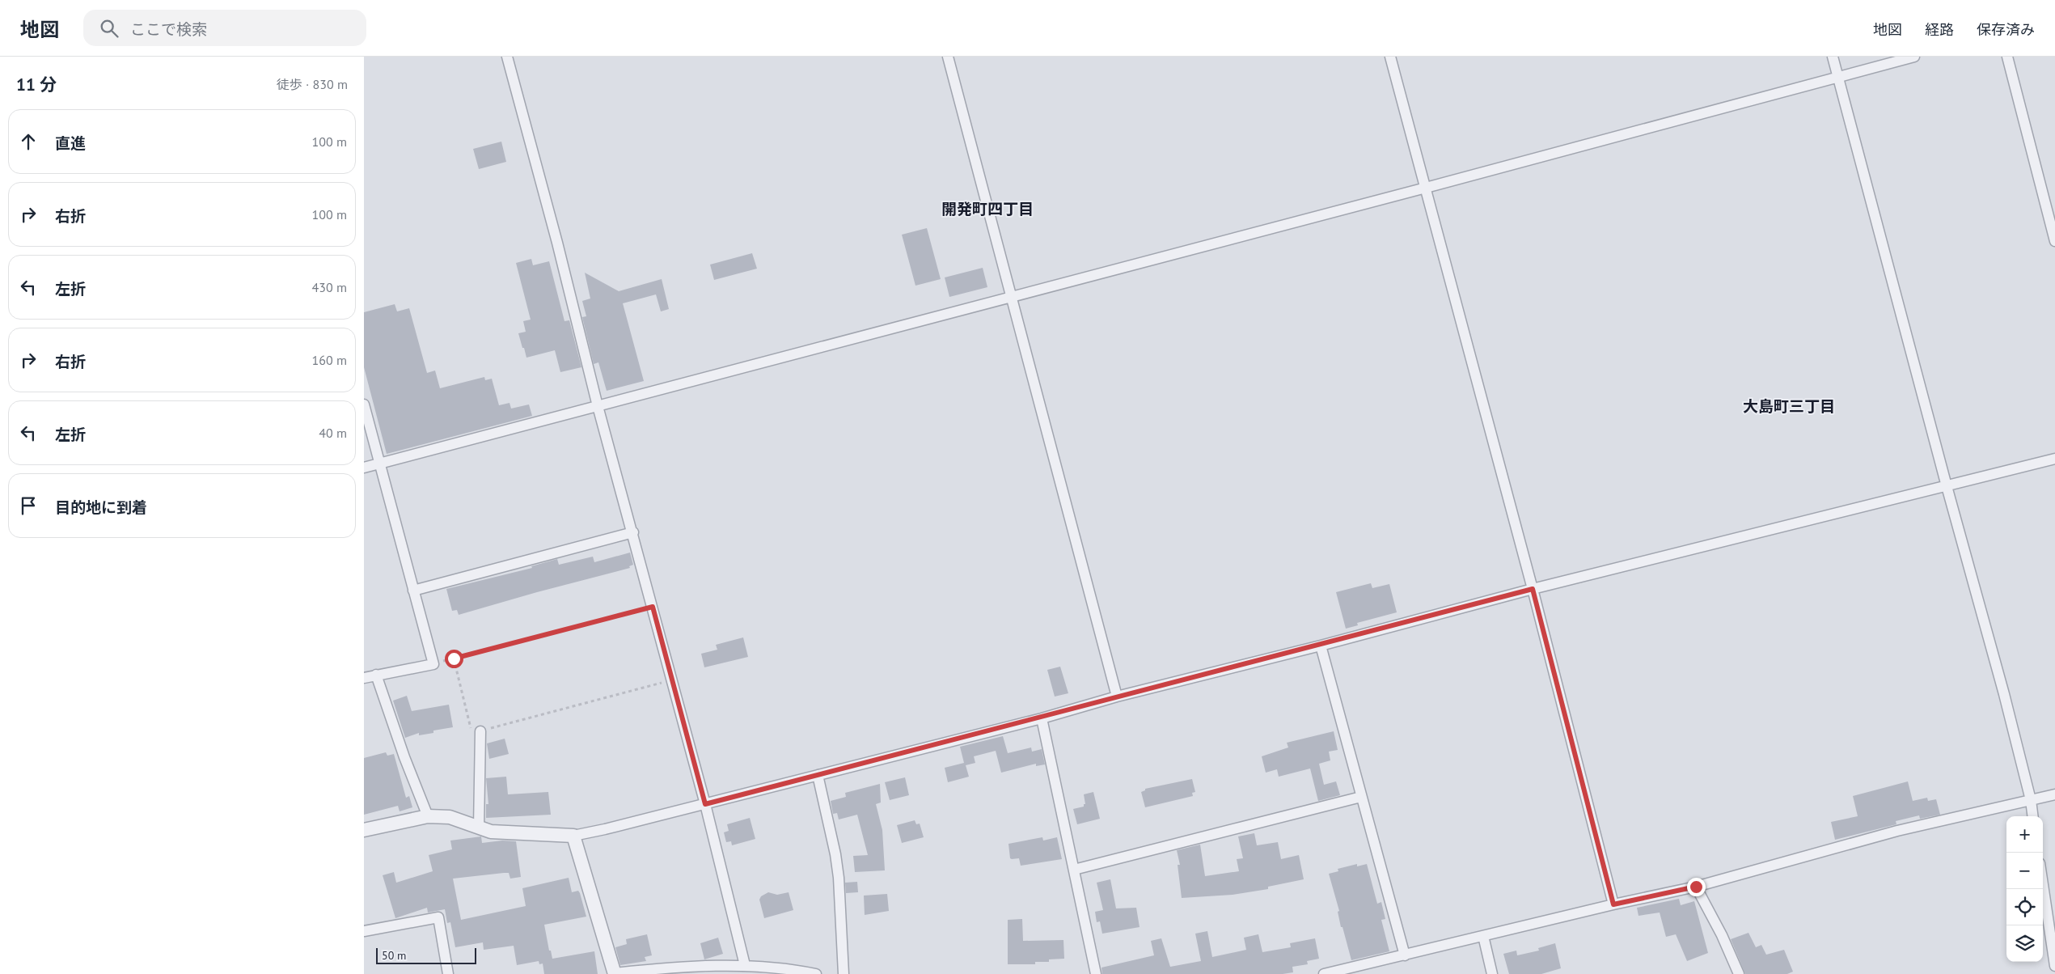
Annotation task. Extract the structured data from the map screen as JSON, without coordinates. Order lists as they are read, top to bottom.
{
  "districts": ["開発町四丁目", "大島町三丁目"],
  "scale_bar": "50 m",
  "page": {
    "header": "地図",
    "search": "ここで検索",
    "nav": ["地図", "経路", "保存済み"],
    "heading": ["11 分", "徒歩 · 830 m"],
    "list": [
      ["直進", "100 m"],
      ["右折", "100 m"],
      ["左折", "430 m"],
      ["右折", "160 m"],
      ["左折", "40 m"],
      "目的地に到着"
    ],
    "map_buttons": ["+", "−"],
    "scale": "50 m"
  }
}
